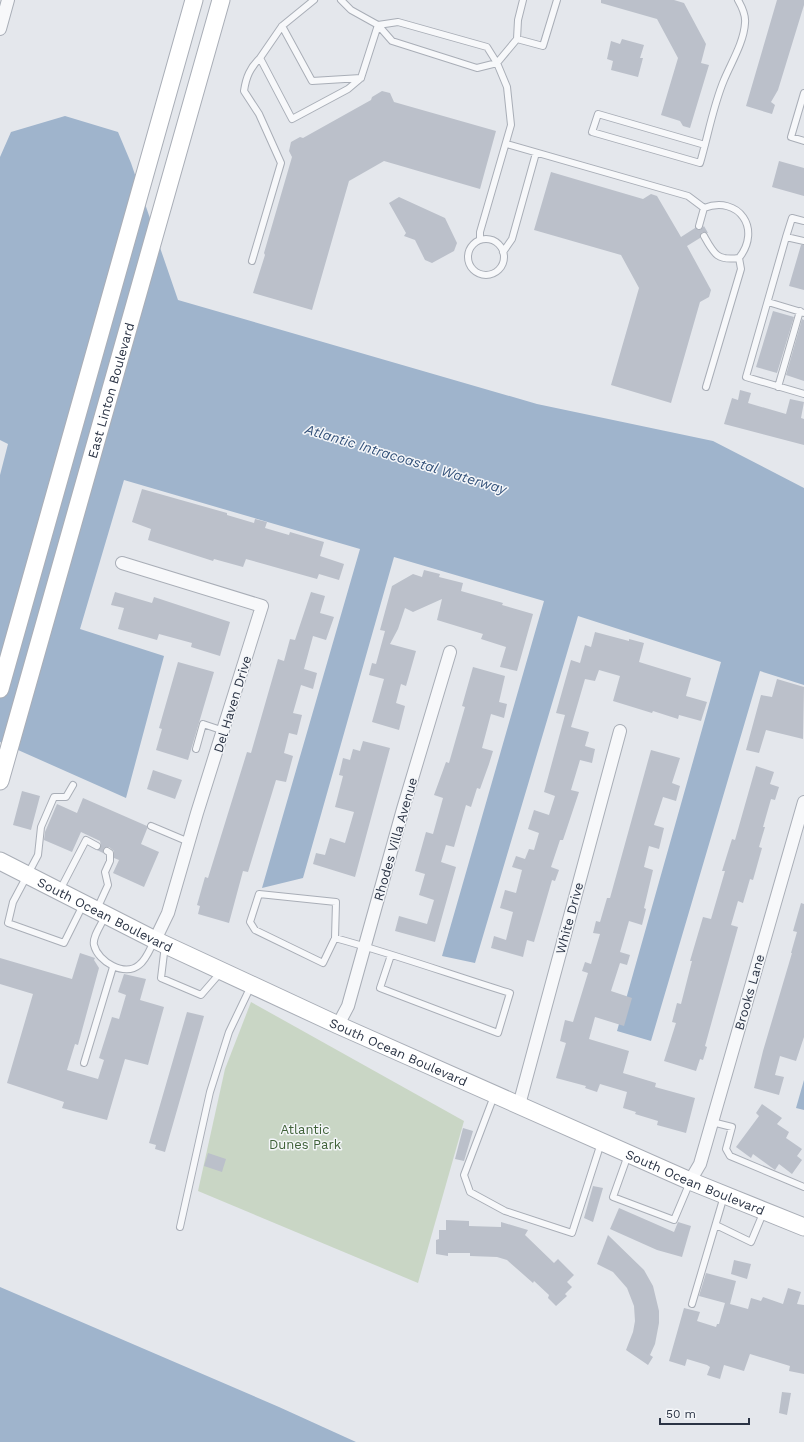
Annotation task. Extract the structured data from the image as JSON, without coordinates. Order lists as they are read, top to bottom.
{
  "streets": {
    "main road": ["East Linton Boulevard", "South Ocean Boulevard"],
    "street": [
      "Del Haven Drive",
      "Rhodes Villa Avenue",
      "White Drive",
      "Brooks Lane"
    ]
  },
  "crossings": [
    ["Del Haven Drive", "South Ocean Boulevard"],
    ["Rhodes Villa Avenue", "South Ocean Boulevard"],
    ["South Ocean Boulevard", "White Drive"],
    ["South Ocean Boulevard", "Brooks Lane"]
  ],
  "water": ["Atlantic Intracoastal Waterway"],
  "parks": ["Atlantic Dunes Park"],
  "scale_bar": "50 m"
}
